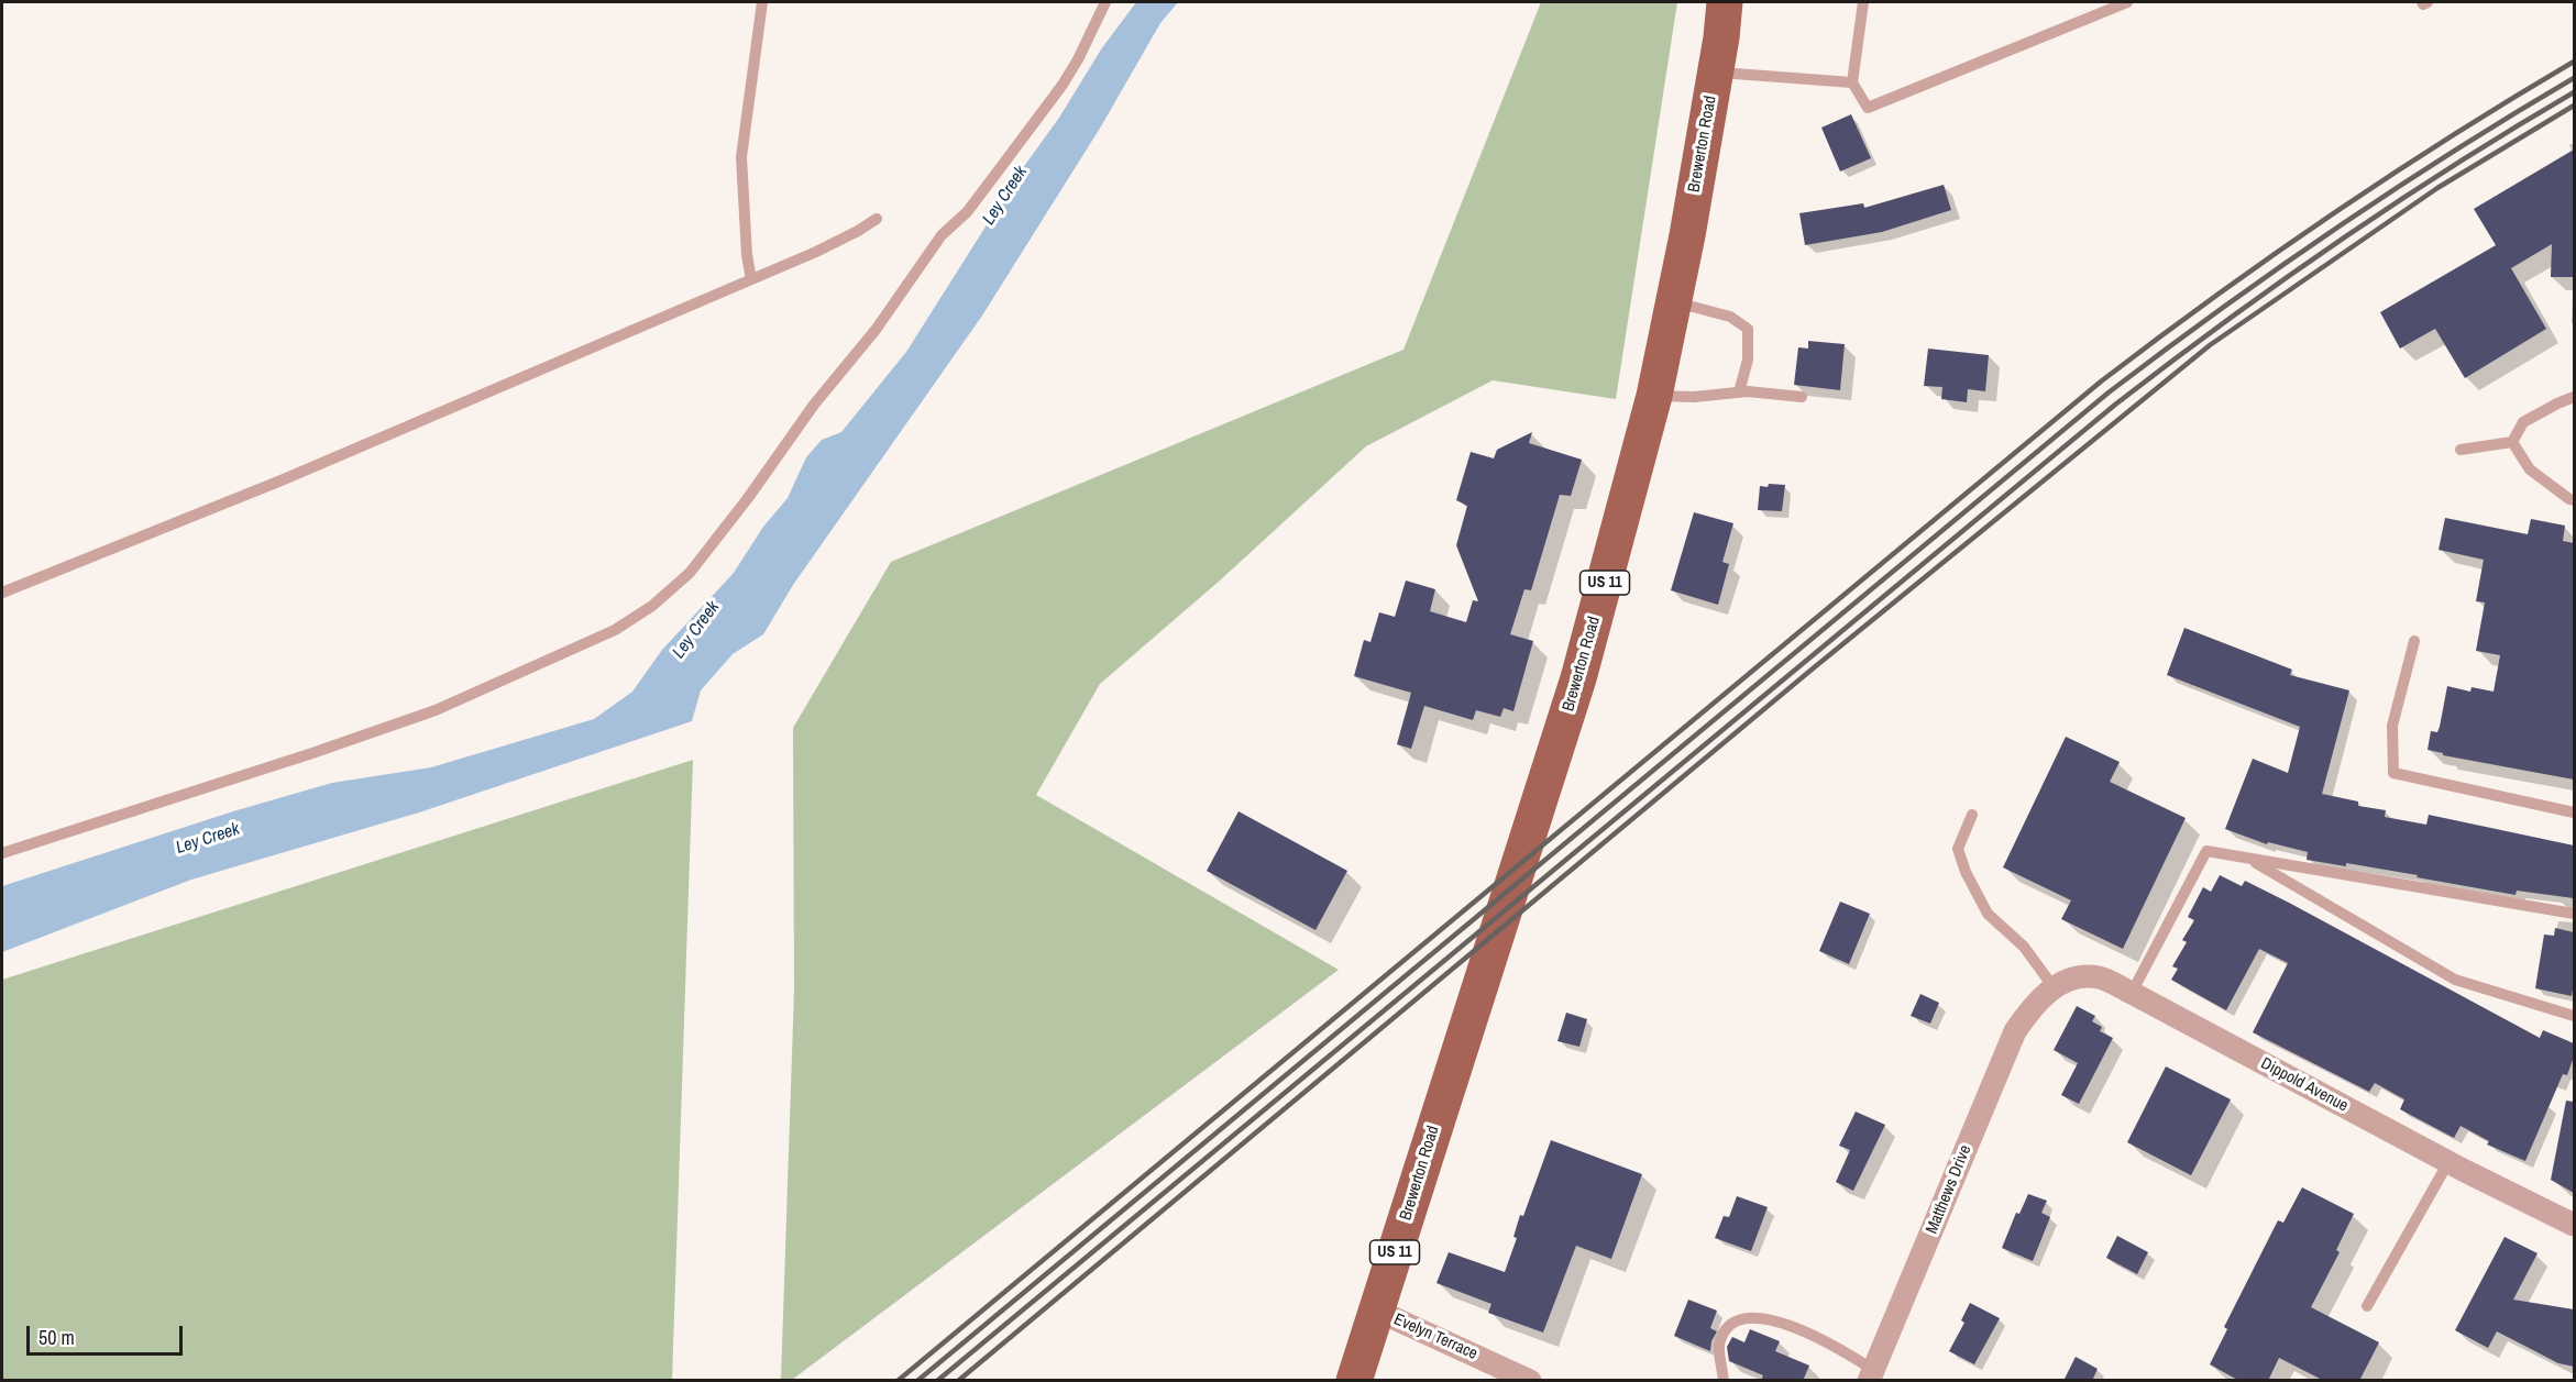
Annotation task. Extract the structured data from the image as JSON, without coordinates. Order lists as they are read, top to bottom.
{
  "streets": {
    "main road": ["Brewerton Road", "US 11"],
    "street": ["Dippold Avenue", "Matthews Drive", "Evelyn Terrace"]
  },
  "crossings": [
    ["Brewerton Road", "US 11"],
    ["Brewerton Road", "Evelyn Terrace"],
    ["US 11", "Evelyn Terrace"],
    ["Dippold Avenue", "Matthews Drive"]
  ],
  "water": ["Ley Creek"],
  "scale_bar": "50 m"
}
